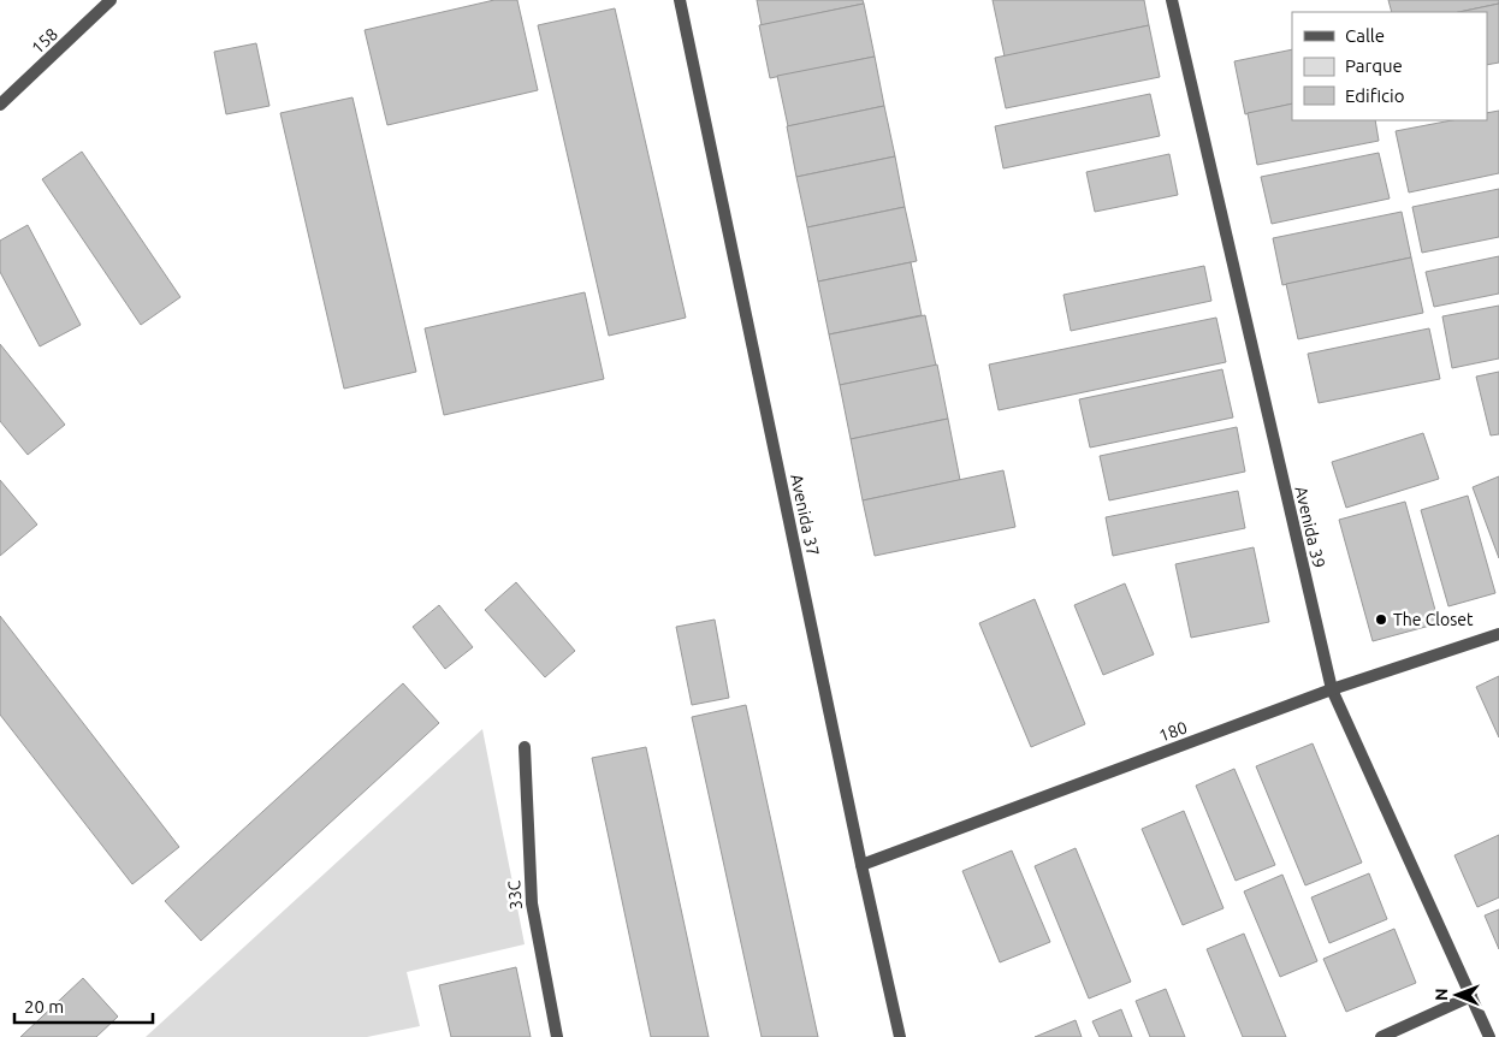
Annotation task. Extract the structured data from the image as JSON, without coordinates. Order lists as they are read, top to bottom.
{
  "streets": {
    "street": [
      "158",
      "Avenida 37",
      "Avenida 39",
      "180",
      "33C"
    ]
  },
  "crossings": [
    ["Avenida 37", "180"],
    ["Avenida 39", "180"]
  ],
  "places": ["The Closet"],
  "legend": ["Calle", "Parque", "Edificio"],
  "scale_bar": "20 m",
  "north": "left"
}
